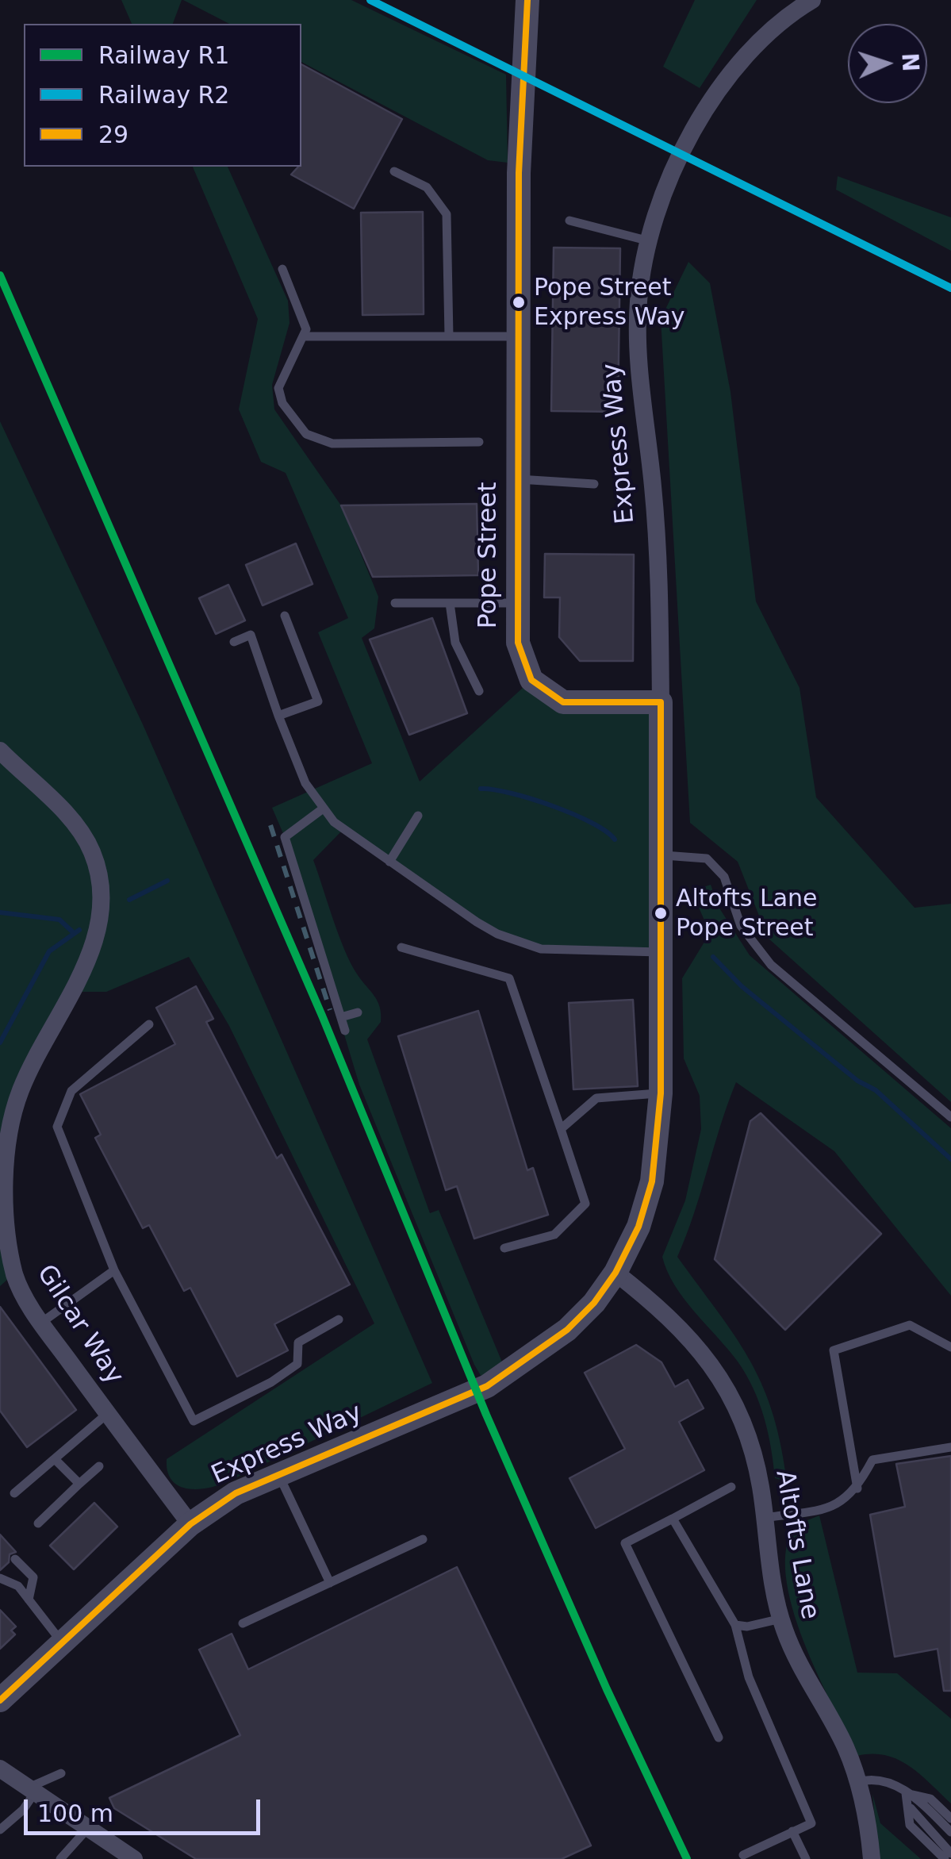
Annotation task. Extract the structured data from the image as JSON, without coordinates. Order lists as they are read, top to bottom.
{
  "streets": {
    "street": [
      "Express Way",
      "Pope Street",
      "Gilcar Way",
      "Altofts Lane"
    ]
  },
  "crossings": [
    ["Express Way", "Pope Street"],
    ["Express Way", "Gilcar Way"],
    ["Express Way", "Altofts Lane"]
  ],
  "places": ["Pope Street Express Way", "Altofts Lane Pope Street"],
  "lines": ["rail line R2", "transit line 29", "rail line R1"],
  "legend": ["Railway R1", "Railway R2", "29"],
  "scale_bar": "100 m",
  "north": "right"
}
